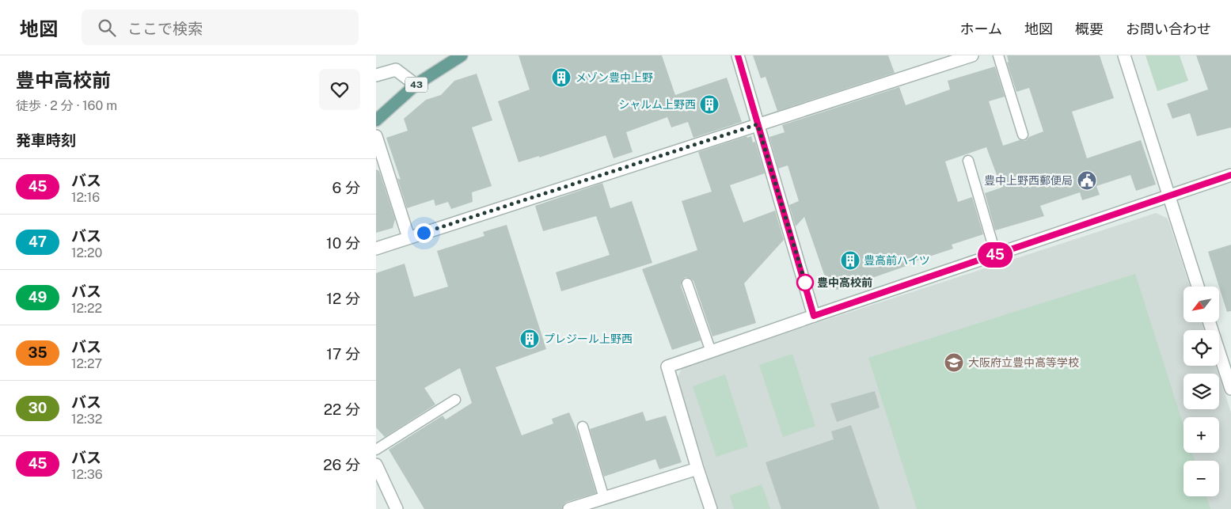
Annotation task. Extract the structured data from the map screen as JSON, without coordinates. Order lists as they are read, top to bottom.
{
  "streets": {
    "main road": ["43"]
  },
  "places": {
    "building": [
      "メゾン豊中上野",
      "シャルム上野西",
      "豊高前ハイツ",
      "プレジール上野西"
    ],
    "public building": ["豊中上野西郵便局"],
    "other": ["豊中高校前"],
    "school or university": ["大阪府立豊中高等学校"]
  },
  "lines": ["bus line 45"],
  "north": "bottom left",
  "page": {
    "header": "地図",
    "search": "ここで検索",
    "nav": [
      "ホーム",
      "地図",
      "概要",
      "お問い合わせ"
    ],
    "heading": [
      ["豊中高校前", "徒歩 · 2 分 · 160 m"],
      "発車時刻"
    ],
    "on_map": "45",
    "list": [
      {
        "mark": "45",
        "name": "バス",
        "note": "12:16",
        "value": "6 分"
      },
      {
        "mark": "47",
        "name": "バス",
        "note": "12:20",
        "value": "10 分"
      },
      {
        "mark": "49",
        "name": "バス",
        "note": "12:22",
        "value": "12 分"
      },
      {
        "mark": "35",
        "name": "バス",
        "note": "12:27",
        "value": "17 分"
      },
      {
        "mark": "30",
        "name": "バス",
        "note": "12:32",
        "value": "22 分"
      },
      {
        "mark": "45",
        "name": "バス",
        "note": "12:36",
        "value": "26 分"
      }
    ],
    "map_buttons": ["+", "−"]
  }
}
